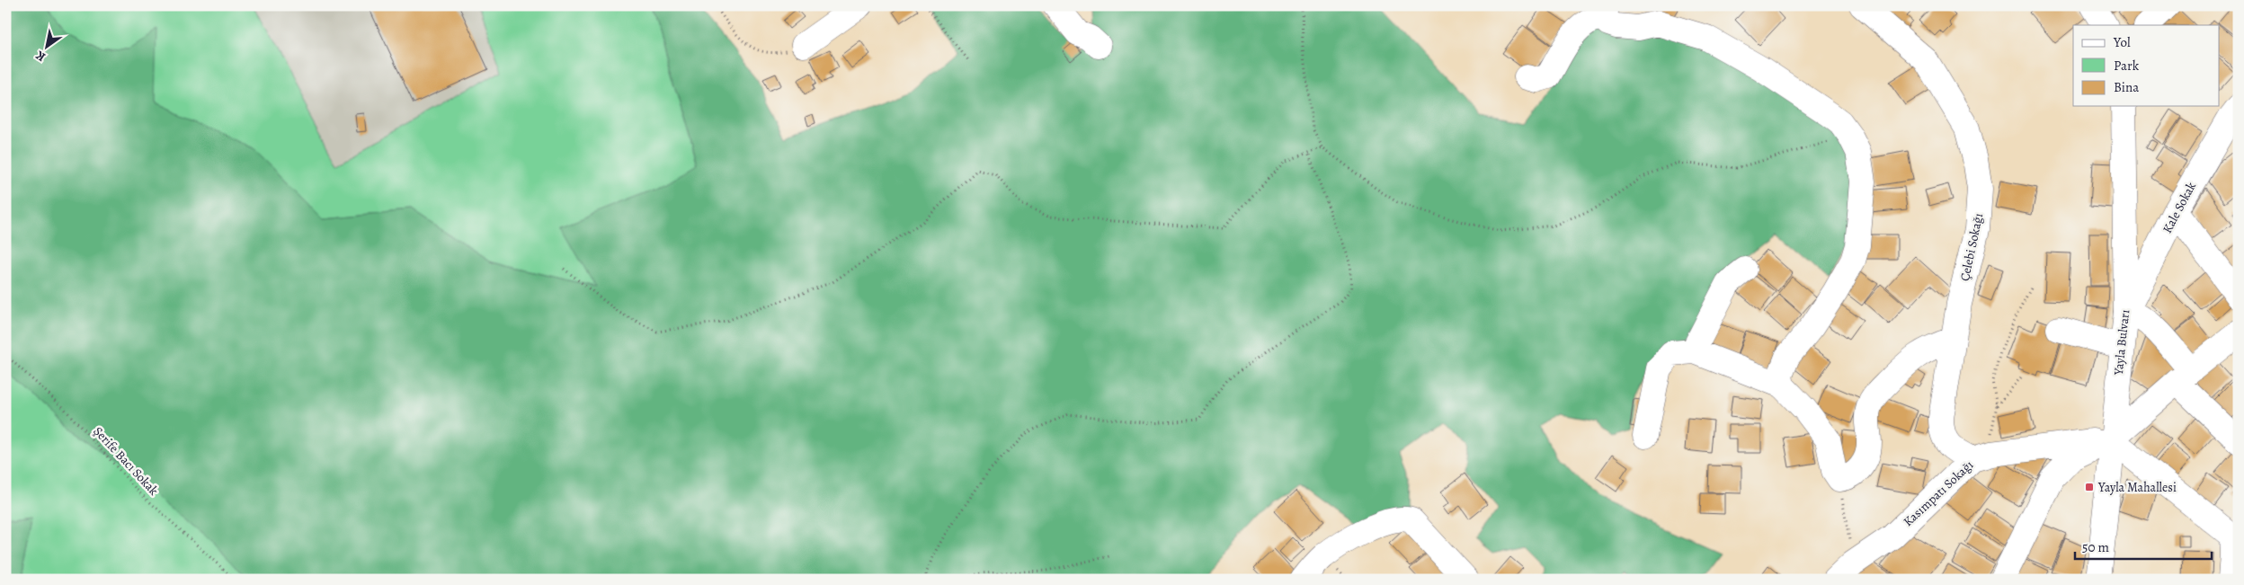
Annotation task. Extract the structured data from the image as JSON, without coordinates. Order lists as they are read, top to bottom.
{
  "streets": {
    "street": [
      "Kale Sokak",
      "Çelebi Sokağı",
      "Yayla Bulvarı",
      "Kasımpatı Sokağı"
    ],
    "path": ["Şerife Bacı Sokak"]
  },
  "crossings": [
    ["Kale Sokak", "Yayla Bulvarı"],
    ["Çelebi Sokağı", "Kasımpatı Sokağı"]
  ],
  "places": {
    "transit": ["Yayla Mahallesi"]
  },
  "legend": ["Yol", "Park", "Bina"],
  "scale_bar": "50 m",
  "north": "bottom left"
}
